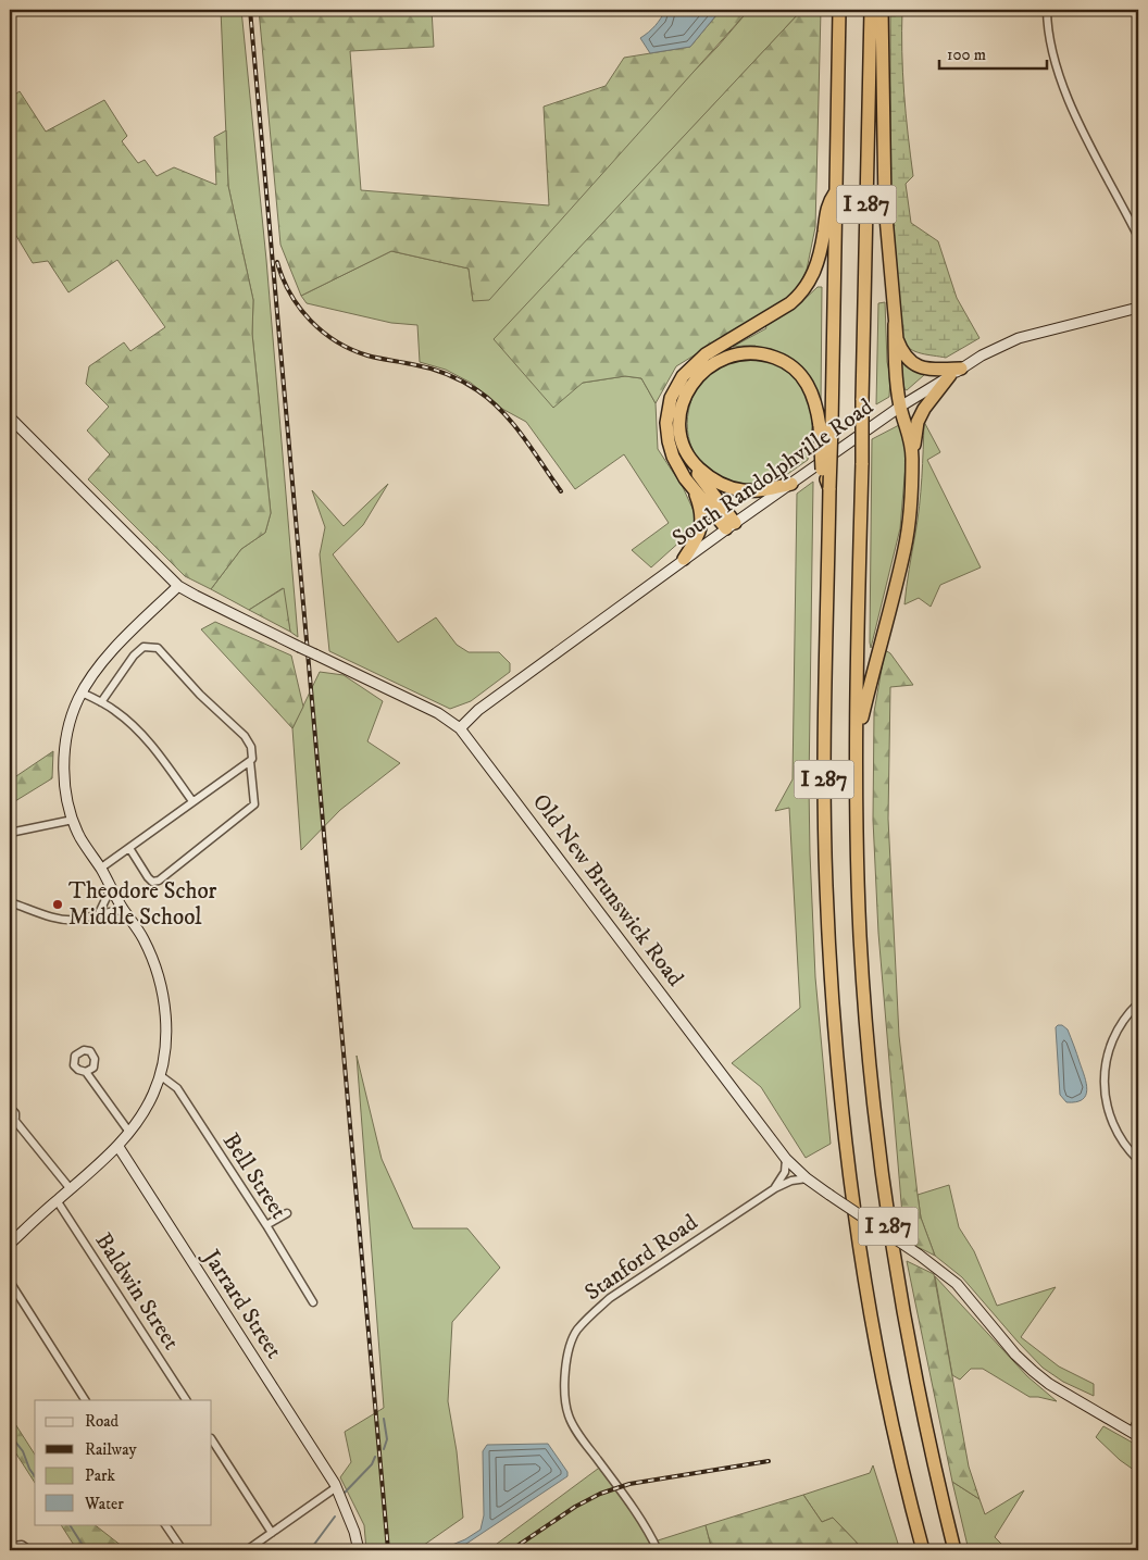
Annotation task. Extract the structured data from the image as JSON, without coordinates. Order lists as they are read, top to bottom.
{
  "streets": {
    "highway": ["I 287"],
    "main road": ["South Randolphville Road", "Old New Brunswick Road", "Jarrard Street"],
    "street": ["Bell Street", "Stanford Road", "Baldwin Street"]
  },
  "crossings": [
    ["South Randolphville Road", "Old New Brunswick Road"],
    ["Old New Brunswick Road", "Stanford Road"]
  ],
  "places": ["Theodore Schor Middle School"],
  "legend": [
    "Road",
    "Railway",
    "Park",
    "Water"
  ],
  "scale_bar": "100 m"
}
